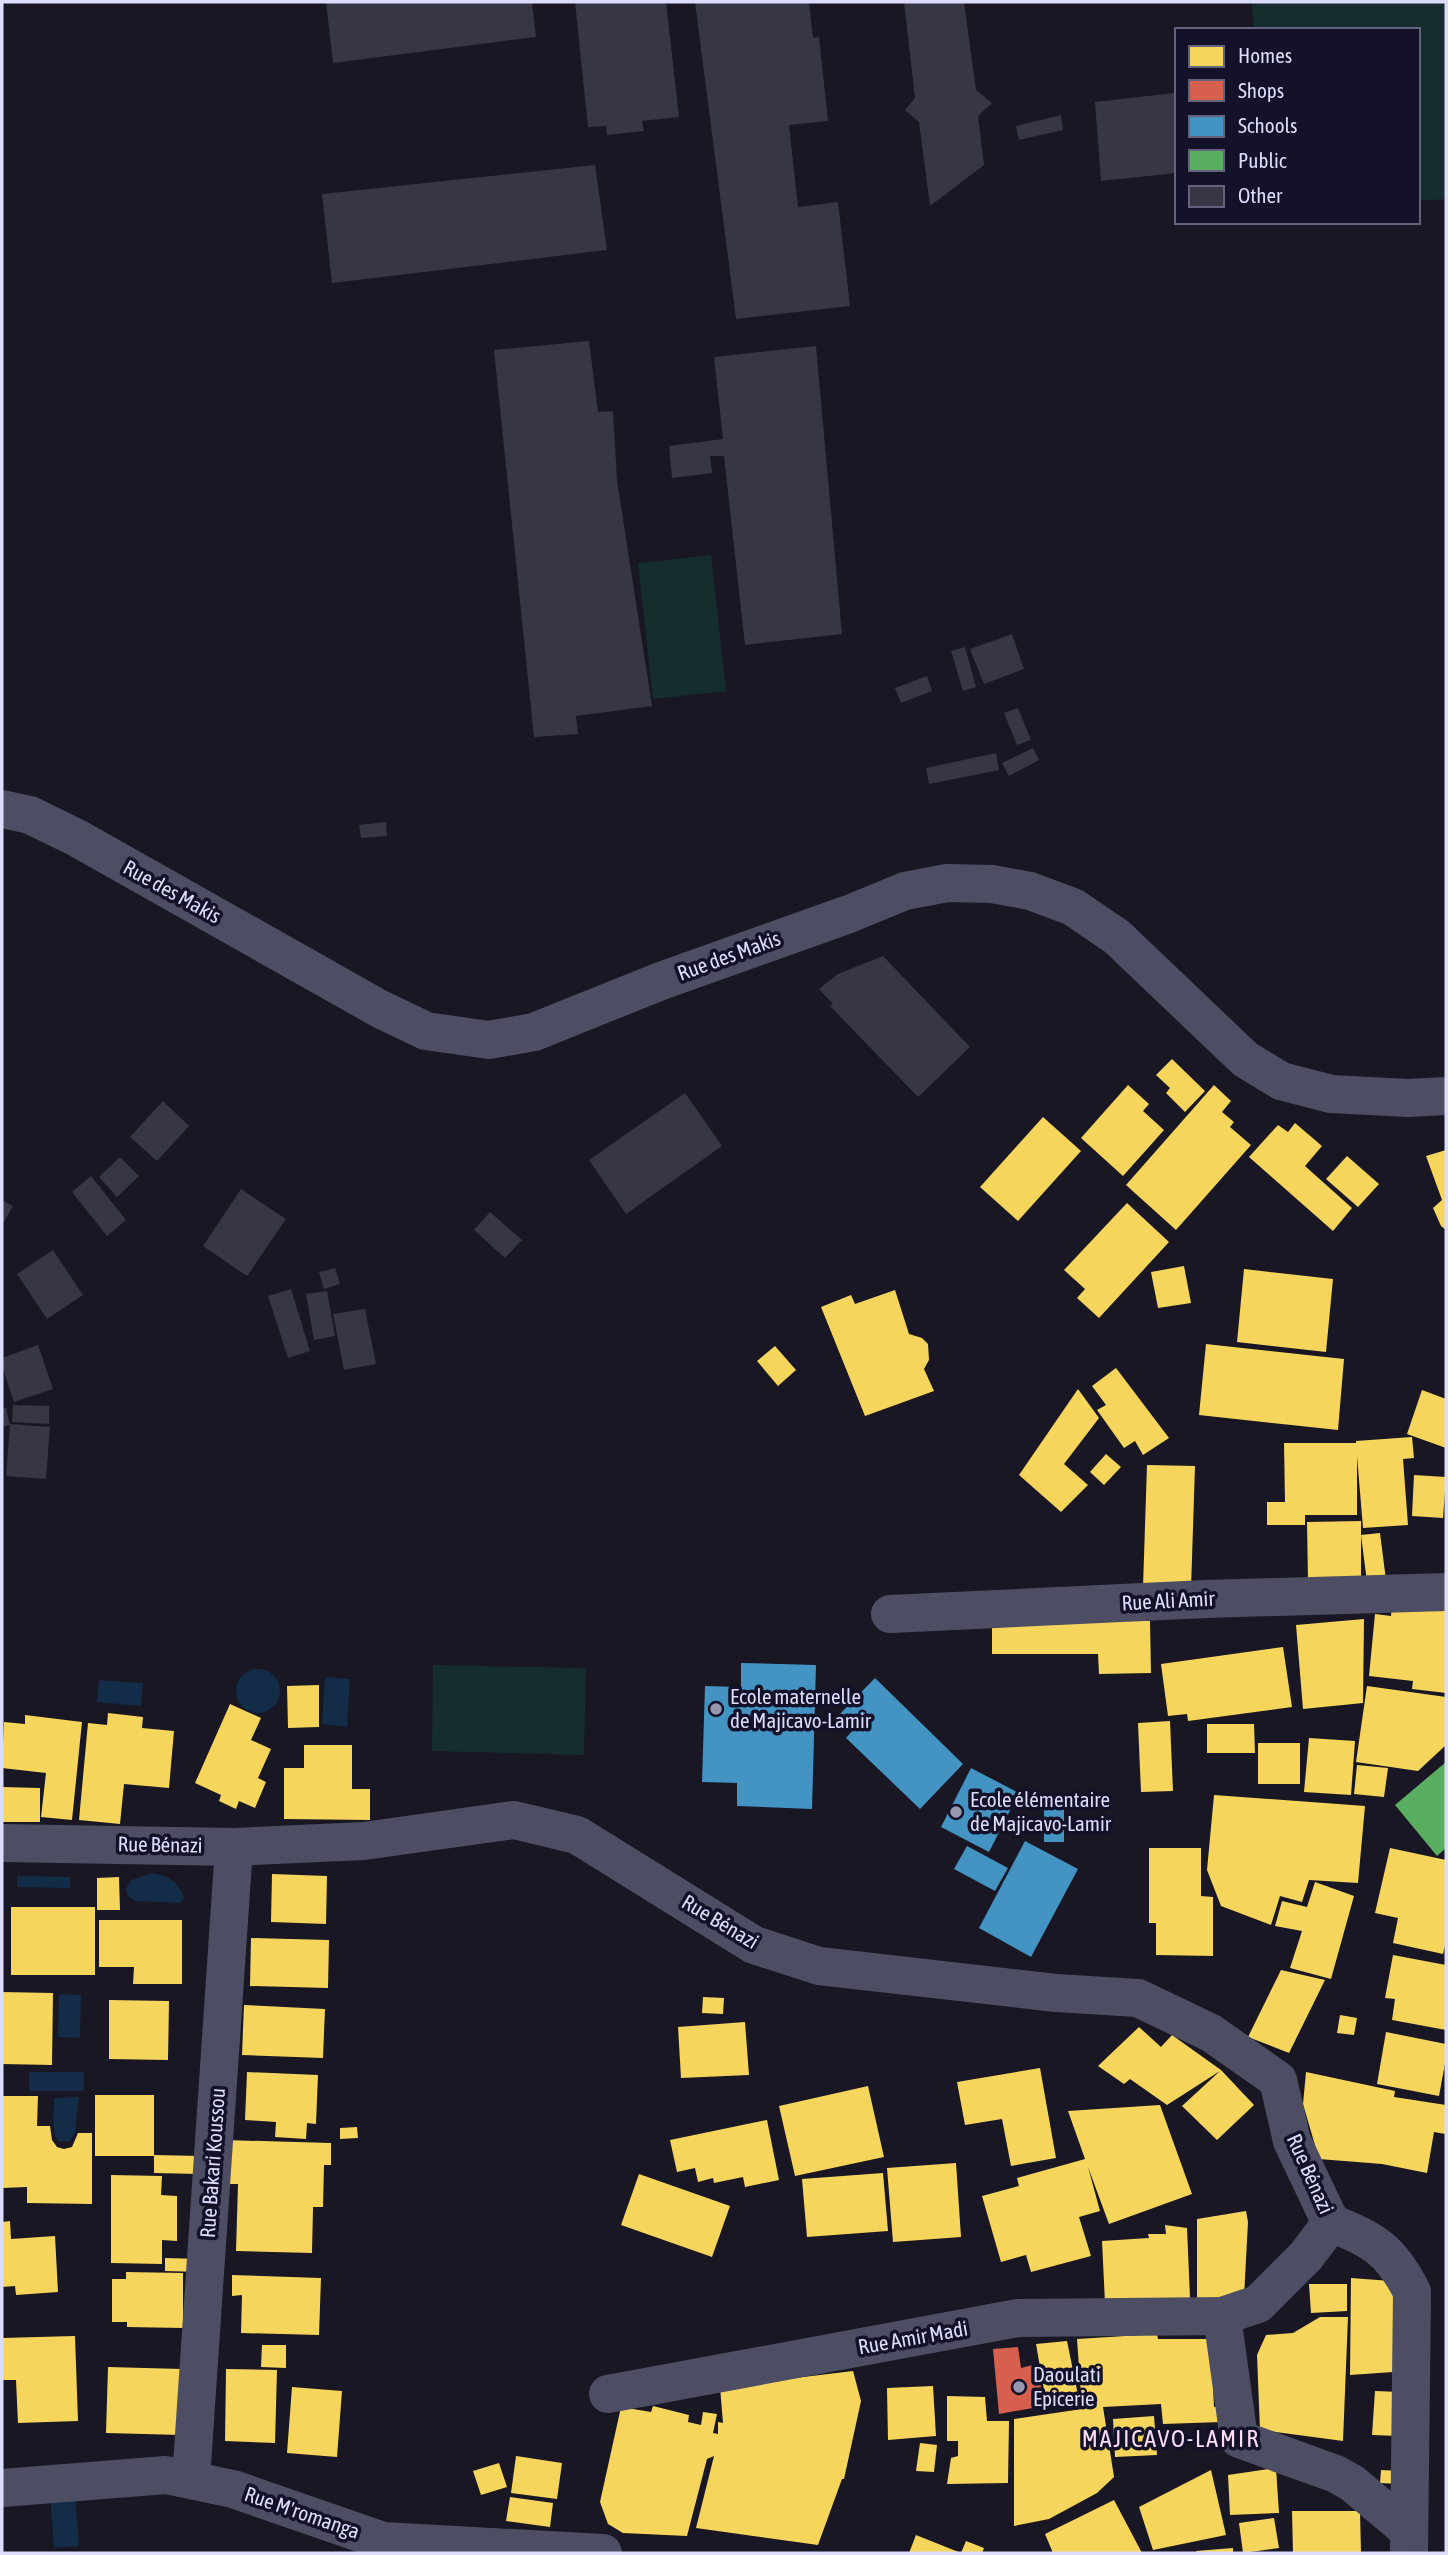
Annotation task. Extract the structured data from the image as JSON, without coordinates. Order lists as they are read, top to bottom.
{
  "streets": {
    "street": [
      "Rue des Makis",
      "Rue Ali Amir",
      "Rue Bénazi",
      "Rue Bakari Koussou",
      "Rue Amir Madi",
      "Rue M'romanga"
    ]
  },
  "crossings": [
    ["Rue Bénazi", "Rue Bakari Koussou"],
    ["Rue Bénazi", "Rue Amir Madi"],
    ["Rue Bakari Koussou", "Rue M'romanga"]
  ],
  "districts": ["MAJICAVO-LAMIR"],
  "places": ["Ecole maternelle de Majicavo-Lamir", "Ecole élémentaire de Majicavo-Lamir", "Daoulati Epicerie"],
  "legend": [
    "Homes",
    "Shops",
    "Schools",
    "Public",
    "Other"
  ]
}
